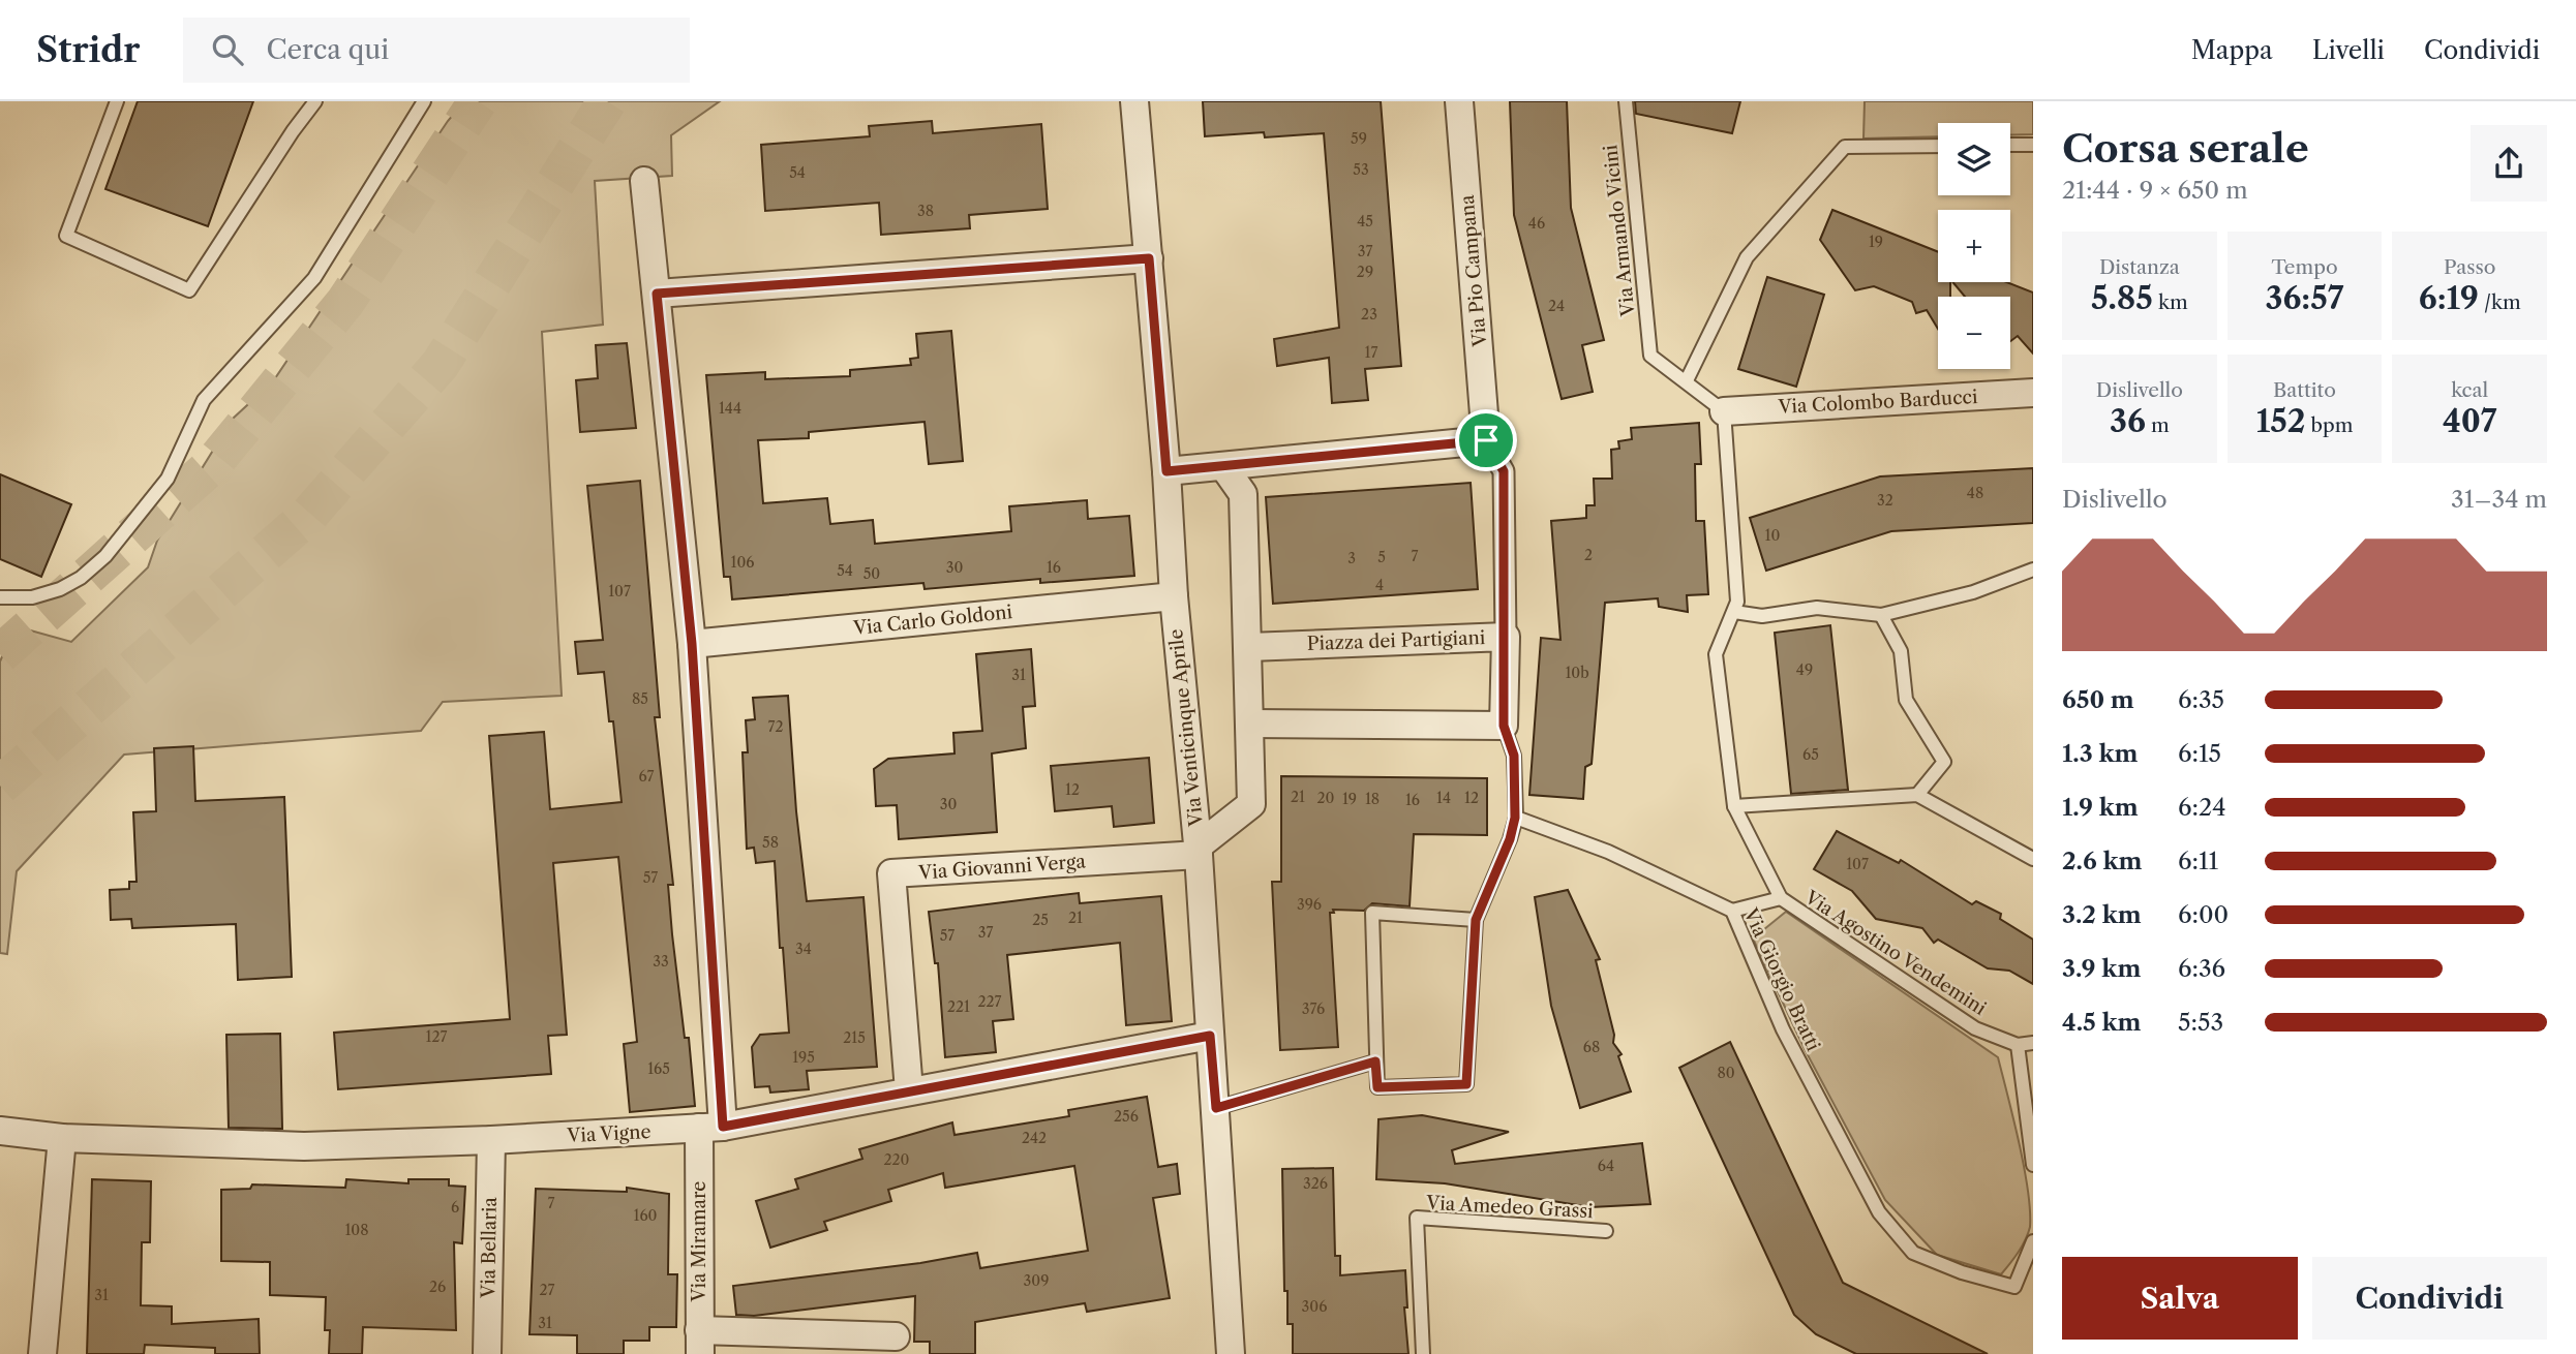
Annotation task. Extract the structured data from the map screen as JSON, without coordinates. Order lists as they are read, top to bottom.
{
  "streets": {
    "street": [
      "Via Pio Campana",
      "Via Colombo Barducci",
      "Via Carlo Goldoni",
      "Piazza dei Partigiani",
      "Via Venticinque Aprile",
      "Via Giovanni Verga",
      "Via Vigne",
      "Via Miramare",
      "Via Bellaria"
    ],
    "lane": [
      "Via Armando Vicini",
      "Via Agostino Vendemini",
      "Via Giorgio Bratti",
      "Via Amedeo Grassi"
    ]
  },
  "crossings": [
    ["Via Colombo Barducci", "Via Agostino Vendemini"],
    ["Via Carlo Goldoni", "Via Venticinque Aprile"],
    ["Via Carlo Goldoni", "Via Miramare"],
    ["Via Venticinque Aprile", "Via Giovanni Verga"],
    ["Via Venticinque Aprile", "Via Vigne"],
    ["Via Giovanni Verga", "Via Vigne"],
    ["Via Vigne", "Via Miramare"],
    ["Via Vigne", "Via Bellaria"]
  ],
  "house_numbers": [
    "59",
    "53",
    "54",
    "38",
    "45",
    "46",
    "19",
    "37",
    "29",
    "24",
    "23",
    "17",
    "144",
    "48",
    "32",
    "10",
    "2",
    "7",
    "5",
    "3",
    "106",
    "30",
    "16",
    "54",
    "50",
    "4",
    "107",
    "49",
    "10b",
    "31",
    "85",
    "72",
    "65",
    "67",
    "12",
    "21",
    "20",
    "14",
    "12",
    "19",
    "18",
    "16",
    "30",
    "58",
    "107",
    "57",
    "396",
    "21",
    "25",
    "37",
    "57",
    "34",
    "33",
    "227",
    "221",
    "376",
    "127",
    "215",
    "68",
    "195",
    "165",
    "80",
    "256",
    "242",
    "220",
    "64",
    "326",
    "7",
    "6",
    "160",
    "108",
    "309",
    "26",
    "27",
    "31",
    "306",
    "31"
  ],
  "page": {
    "header": "Stridr",
    "search": "Cerca qui",
    "nav": ["Mappa", "Livelli", "Condividi"],
    "heading": ["Corsa serale", "21:44 · 9 × 650 m"],
    "map_buttons": ["+", "−"],
    "stats": [
      ["Distanza", "5.85 km"],
      ["Tempo", "36:57"],
      ["Passo", "6:19 /km"],
      ["Dislivello", "36 m"],
      ["Battito", "152 bpm"],
      ["kcal", "407"]
    ],
    "chart": ["Dislivello", "31–34 m"],
    "list": [
      {
        "name": "650 m",
        "note": "6:35"
      },
      {
        "name": "1.3 km",
        "note": "6:15"
      },
      {
        "name": "1.9 km",
        "note": "6:24"
      },
      {
        "name": "2.6 km",
        "note": "6:11"
      },
      {
        "name": "3.2 km",
        "note": "6:00"
      },
      {
        "name": "3.9 km",
        "note": "6:36"
      },
      {
        "name": "4.5 km",
        "note": "5:53"
      }
    ],
    "buttons": ["Salva", "Condividi"]
  }
}
